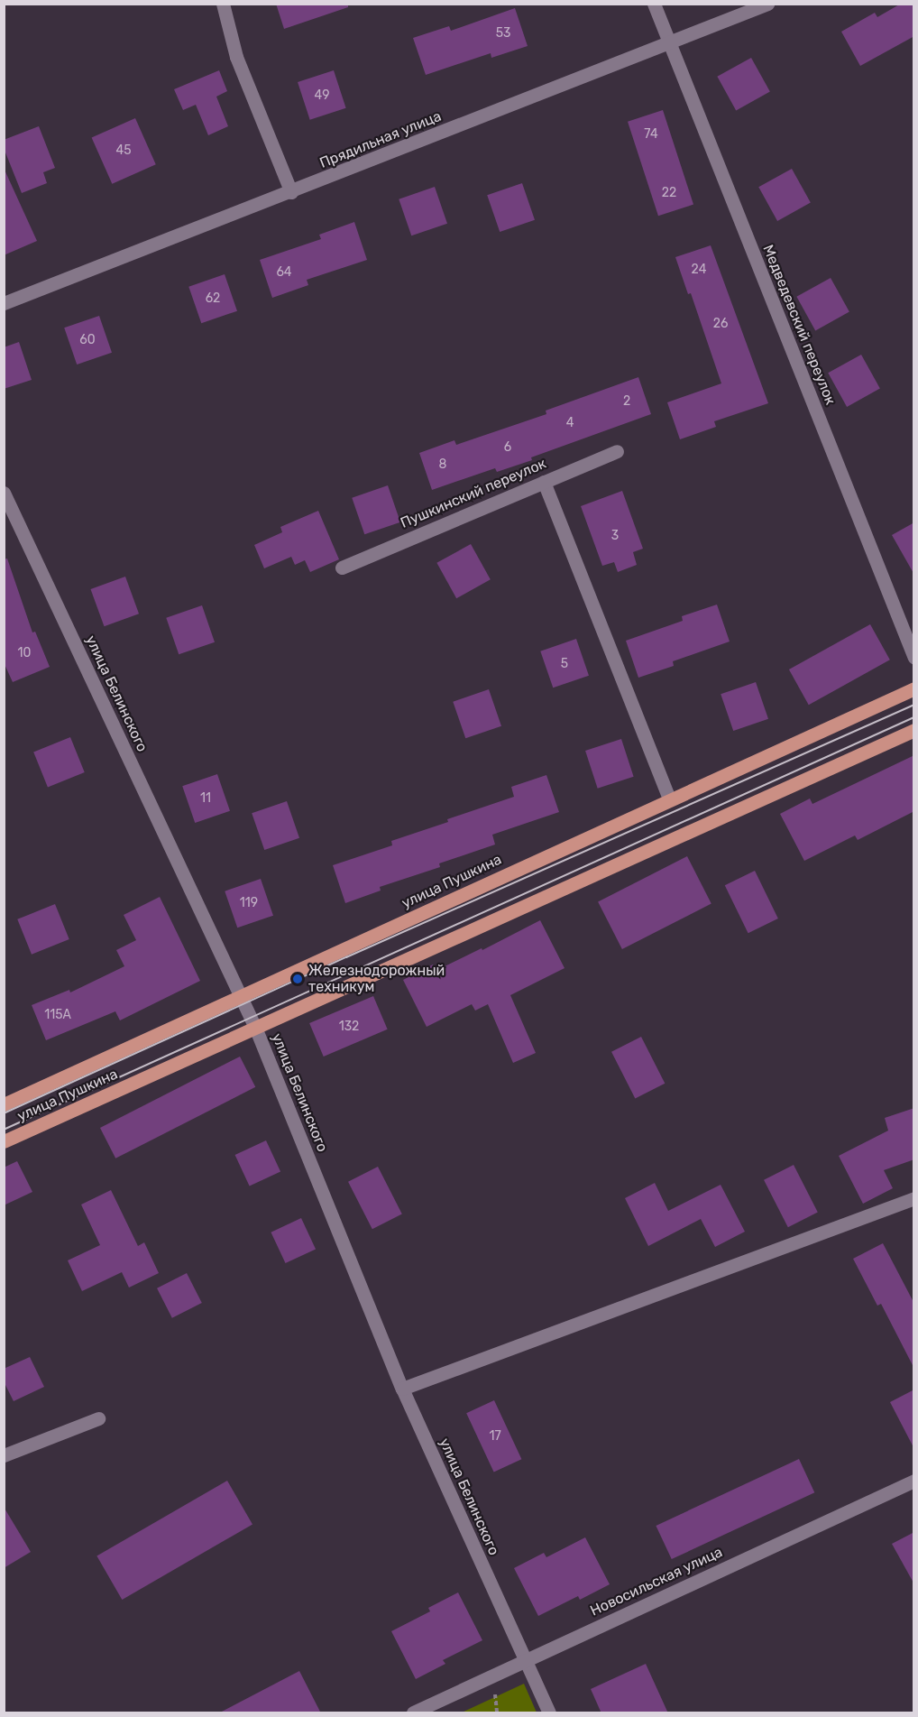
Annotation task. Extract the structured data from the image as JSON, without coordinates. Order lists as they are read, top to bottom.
{
  "streets": {
    "main road": ["улица Пушкина"],
    "street": [
      "Прядильная улица",
      "Медведевский переулок",
      "Пушкинский переулок",
      "улица Белинского",
      "Новосильская улица"
    ]
  },
  "crossings": [
    ["Прядильная улица", "Медведевский переулок"],
    ["улица Белинского", "улица Пушкина"],
    ["улица Белинского", "Новосильская улица"]
  ],
  "places": ["Железнодорожный техникум"],
  "house_numbers": [
    "53",
    "49",
    "74",
    "45",
    "22",
    "24",
    "64",
    "62",
    "26",
    "60",
    "2",
    "4",
    "6",
    "8",
    "3",
    "10",
    "5",
    "11",
    "119",
    "115А",
    "132",
    "17"
  ]
}
